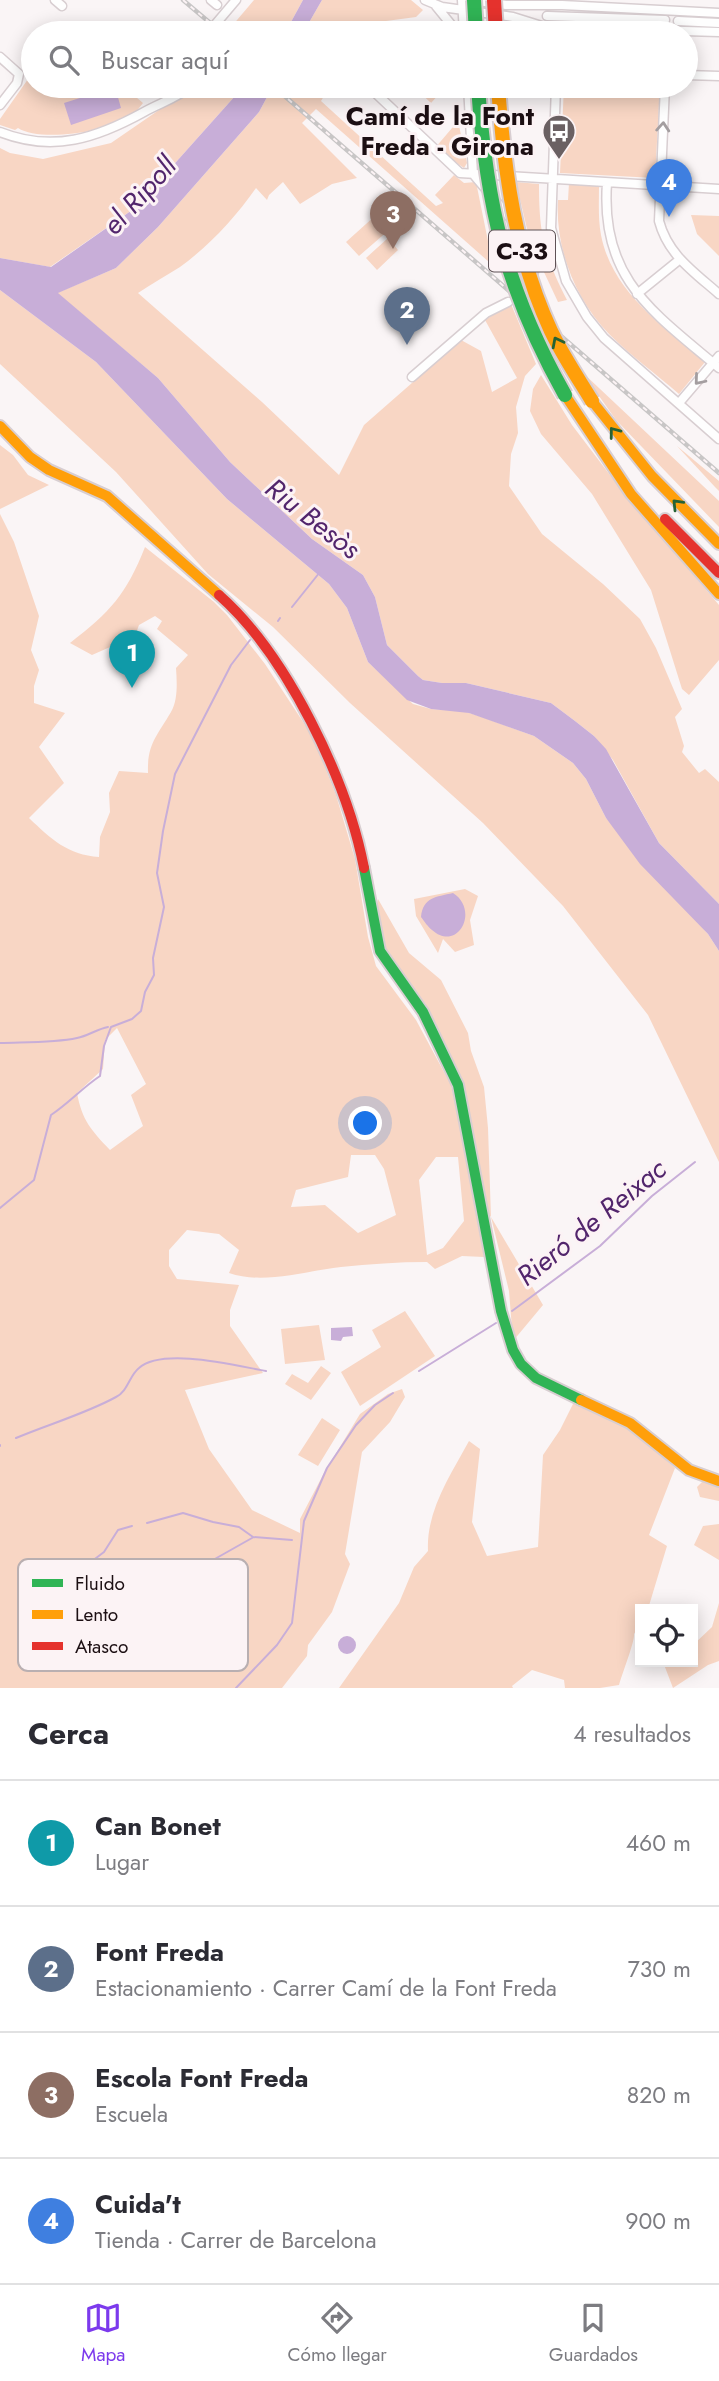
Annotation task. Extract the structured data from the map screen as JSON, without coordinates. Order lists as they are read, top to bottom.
{
  "streets": {
    "main road": ["C-33"]
  },
  "water": ["el Ripoll", "Riu Besòs", "Rieró de Reixac"],
  "places": {
    "bus stop": ["Camí de la Font Freda - Girona"]
  },
  "legend": ["Fluido", "Lento", "Atasco"],
  "page": {
    "search": "Buscar aquí",
    "pins": [
      "4",
      "3",
      "2",
      "1"
    ],
    "heading": ["Cerca", "4 resultados"],
    "list": [
      {
        "mark": "1",
        "name": "Can Bonet",
        "note": "Lugar",
        "value": "460 m"
      },
      {
        "mark": "2",
        "name": "Font Freda",
        "note": "Estacionamiento · Carrer Camí de la Font Freda",
        "value": "730 m"
      },
      {
        "mark": "3",
        "name": "Escola Font Freda",
        "note": "Escuela",
        "value": "820 m"
      },
      {
        "mark": "4",
        "name": "Cuida't",
        "note": "Tienda · Carrer de Barcelona",
        "value": "900 m"
      }
    ],
    "nav": ["Mapa", "Cómo llegar", "Guardados"]
  }
}
